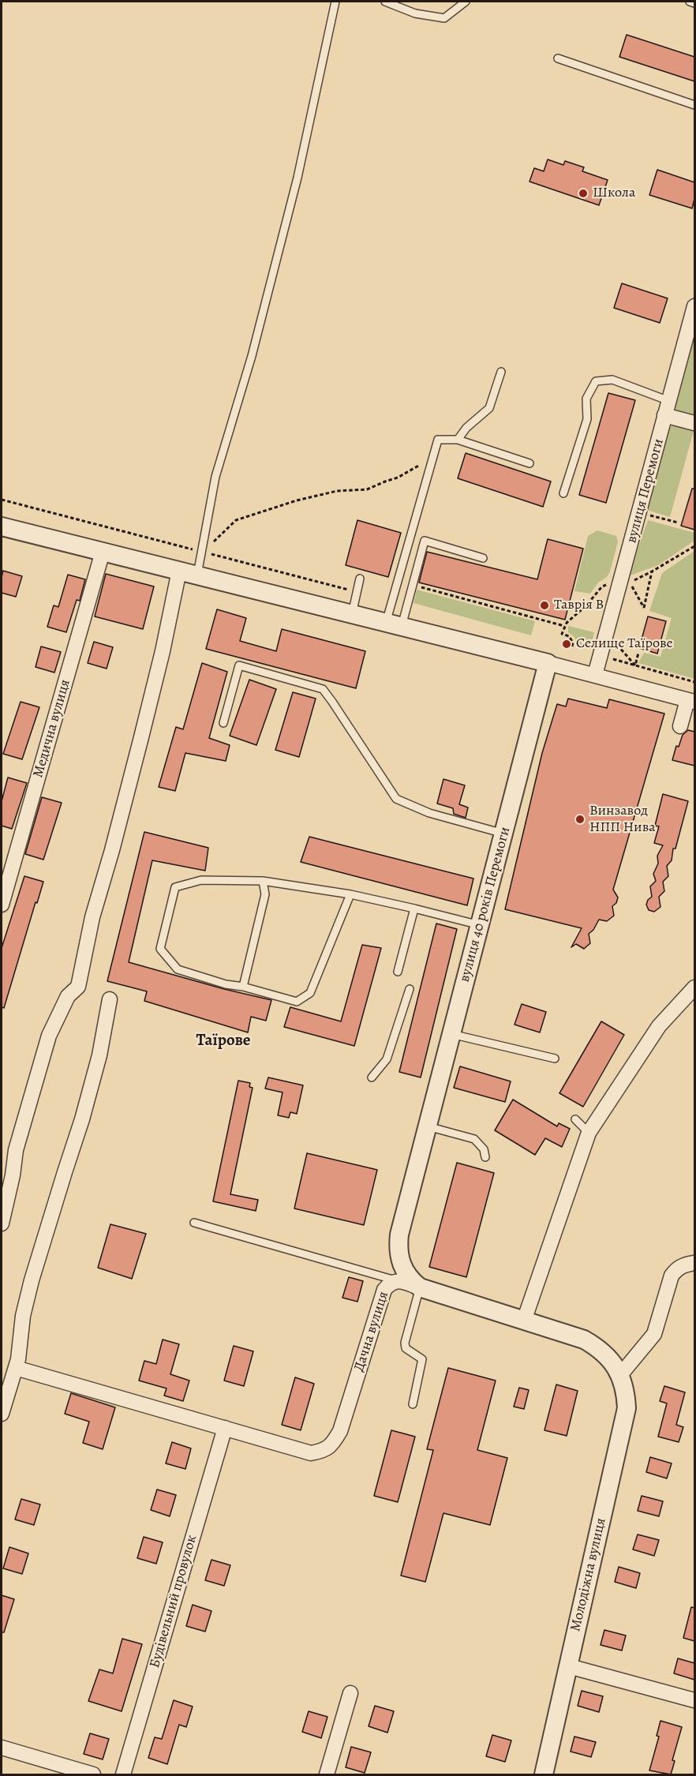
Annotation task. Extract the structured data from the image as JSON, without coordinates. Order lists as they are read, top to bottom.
{
  "streets": {
    "street": [
      "вулиця Перемоги",
      "Медична вулиця",
      "вулиця 40 років Перемоги",
      "Дачна вулиця",
      "Молодіжна вулиця",
      "Будівельний провулок"
    ]
  },
  "crossings": [
    ["вулиця 40 років Перемоги", "Дачна вулиця"],
    ["Дачна вулиця", "Молодіжна вулиця"],
    ["Дачна вулиця", "Будівельний провулок"]
  ],
  "districts": ["Таїрове"],
  "places": [
    "Школа",
    "Таврія В",
    "Селище Таїрове",
    "Винзавод НПП Нива"
  ]
}
